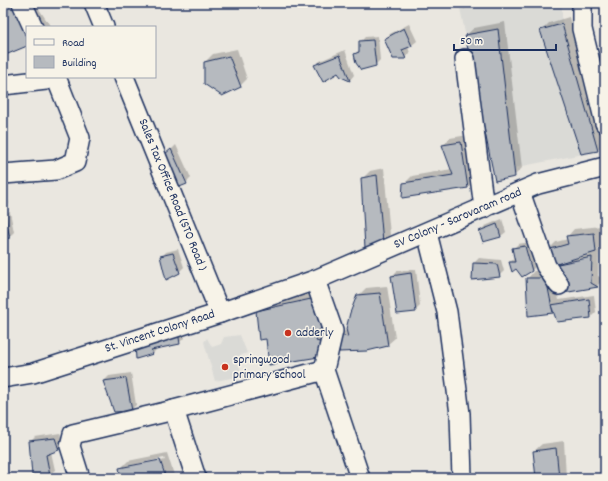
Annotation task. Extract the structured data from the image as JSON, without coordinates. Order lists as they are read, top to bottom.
{
  "streets": {
    "street": ["Sales Tax Office Road (STO Road )", "SV Colony - Sarovaram road", "St. Vincent Colony Road"]
  },
  "crossings": [
    ["Sales Tax Office Road (STO Road )", "St. Vincent Colony Road"],
    ["SV Colony - Sarovaram road", "St. Vincent Colony Road"]
  ],
  "places": ["adderly", "springwood primary school"],
  "legend": ["Road", "Building"],
  "scale_bar": "50 m"
}
